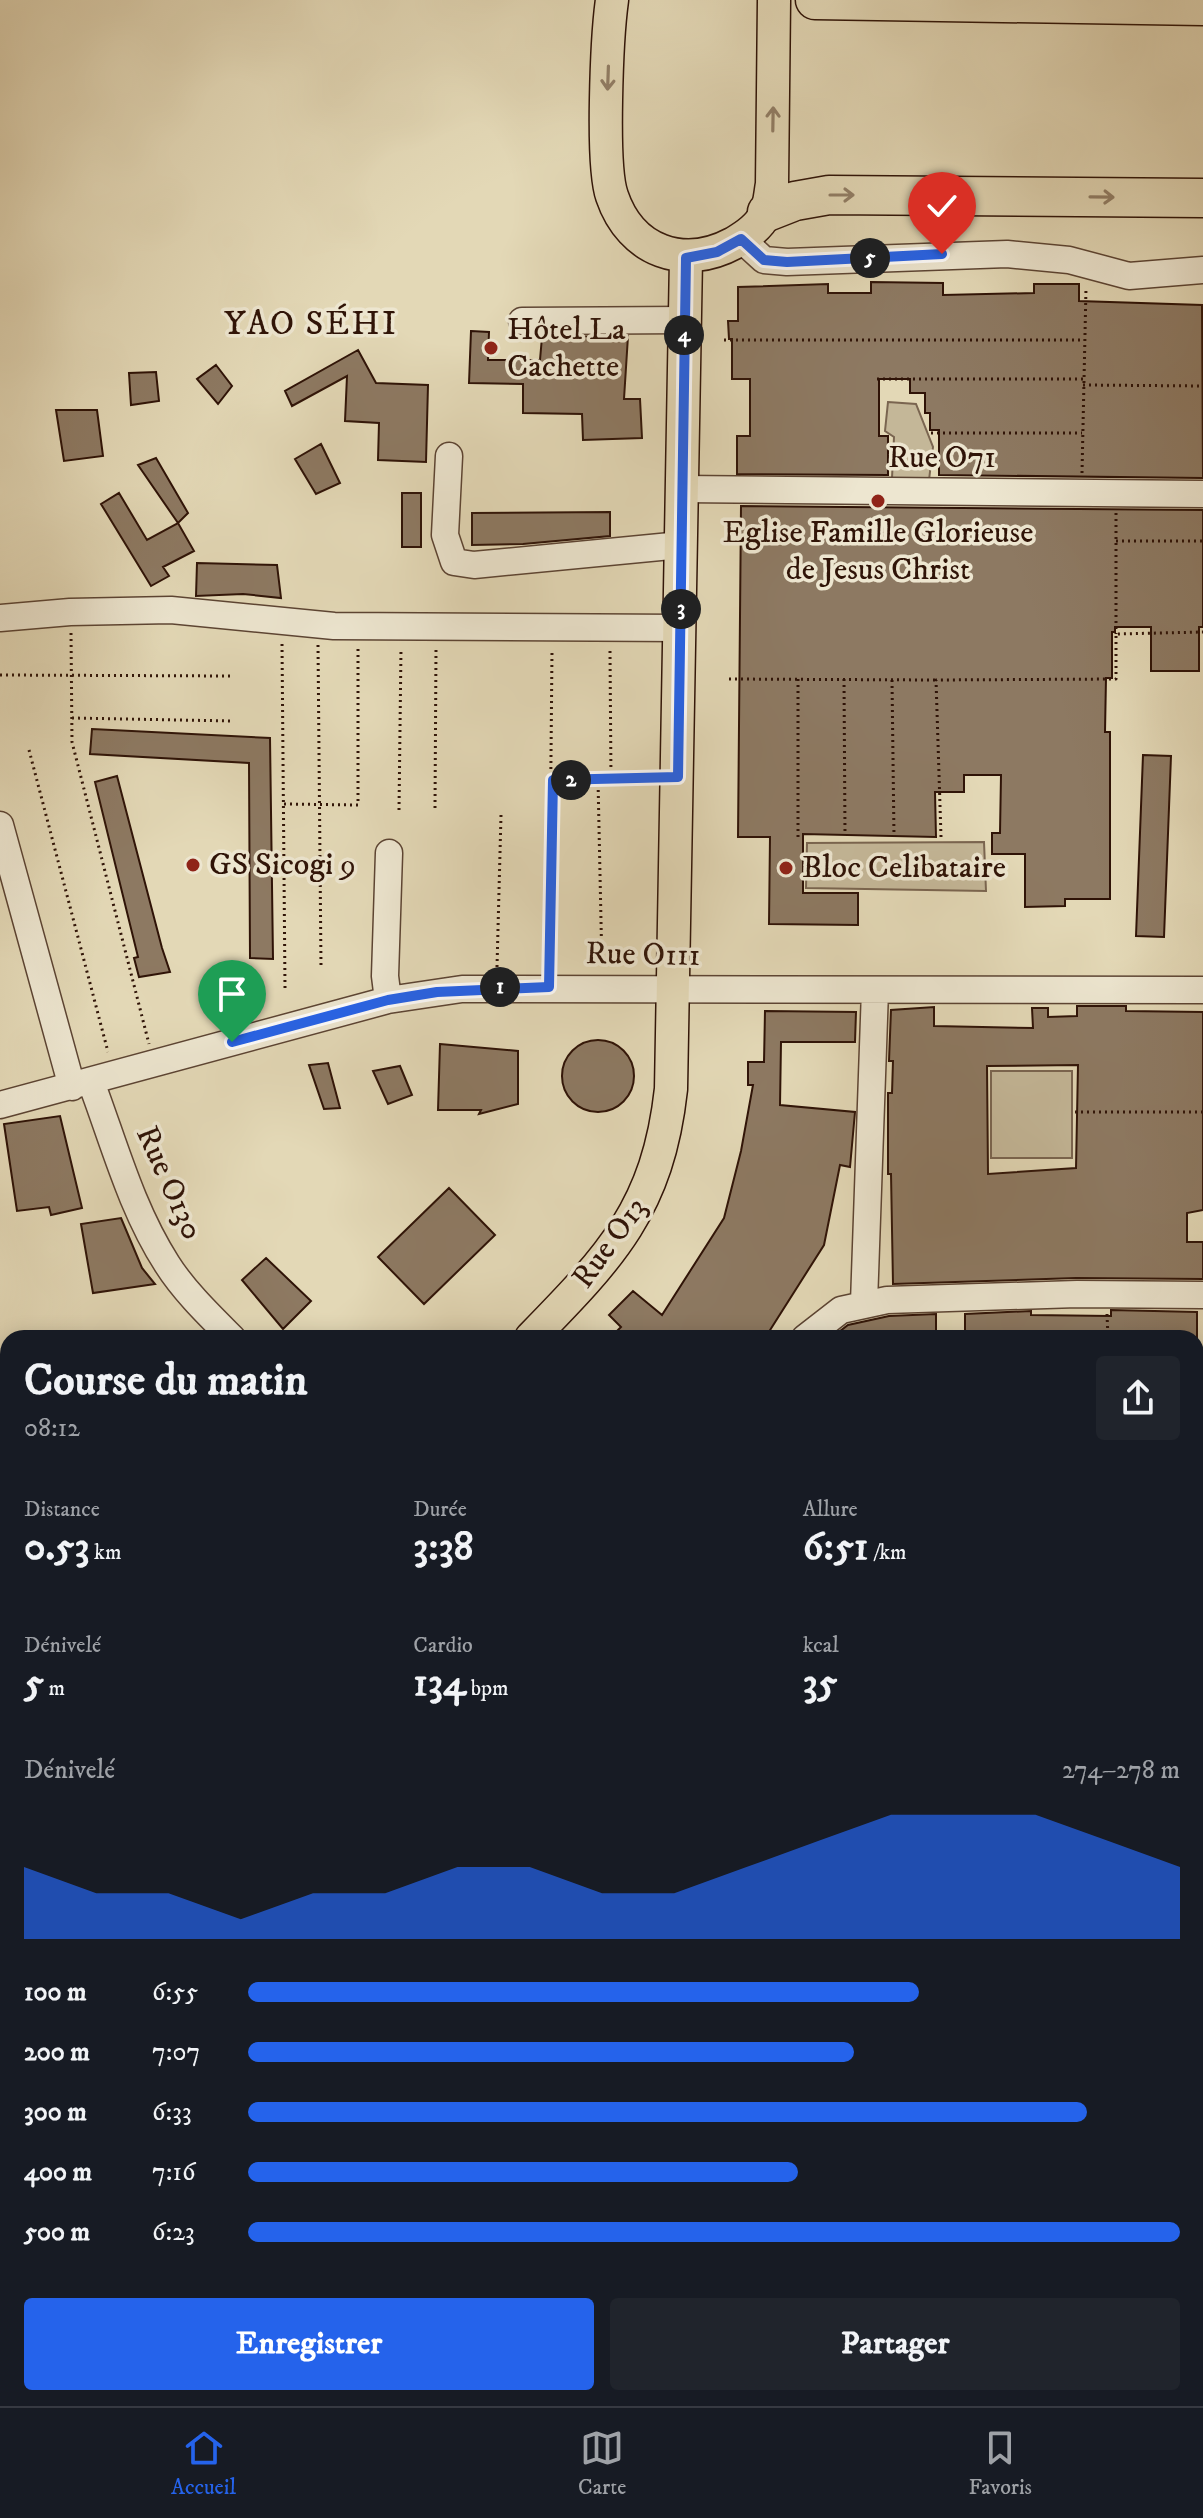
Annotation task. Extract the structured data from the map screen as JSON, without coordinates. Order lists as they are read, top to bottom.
{
  "streets": {
    "main road": ["Rue O13"],
    "street": ["Rue O71", "Rue O111", "Rue O130"]
  },
  "crossings": [
    ["Rue O71", "Rue O13"],
    ["Rue O111", "Rue O130"],
    ["Rue O111", "Rue O13"]
  ],
  "districts": ["YAO SÉHI"],
  "places": [
    "Hôtel La Cachette",
    "Eglise Famille Glorieuse de Jesus Christ",
    "GS Sicogi 9",
    "Bloc Celibataire"
  ],
  "page": {
    "pins": [
      "5",
      "4",
      "3",
      "2",
      "1"
    ],
    "heading": ["Course du matin", "08:12"],
    "stats": [
      ["Distance", "0.53 km"],
      ["Durée", "3:38"],
      ["Allure", "6:51 /km"],
      ["Dénivelé", "5 m"],
      ["Cardio", "134 bpm"],
      ["kcal", "35"]
    ],
    "chart": ["Dénivelé", "274–278 m"],
    "list": [
      {
        "name": "100 m",
        "note": "6:55"
      },
      {
        "name": "200 m",
        "note": "7:07"
      },
      {
        "name": "300 m",
        "note": "6:33"
      },
      {
        "name": "400 m",
        "note": "7:16"
      },
      {
        "name": "500 m",
        "note": "6:23"
      }
    ],
    "buttons": ["Enregistrer", "Partager"],
    "tabs": ["Accueil", "Carte", "Favoris"]
  }
}
